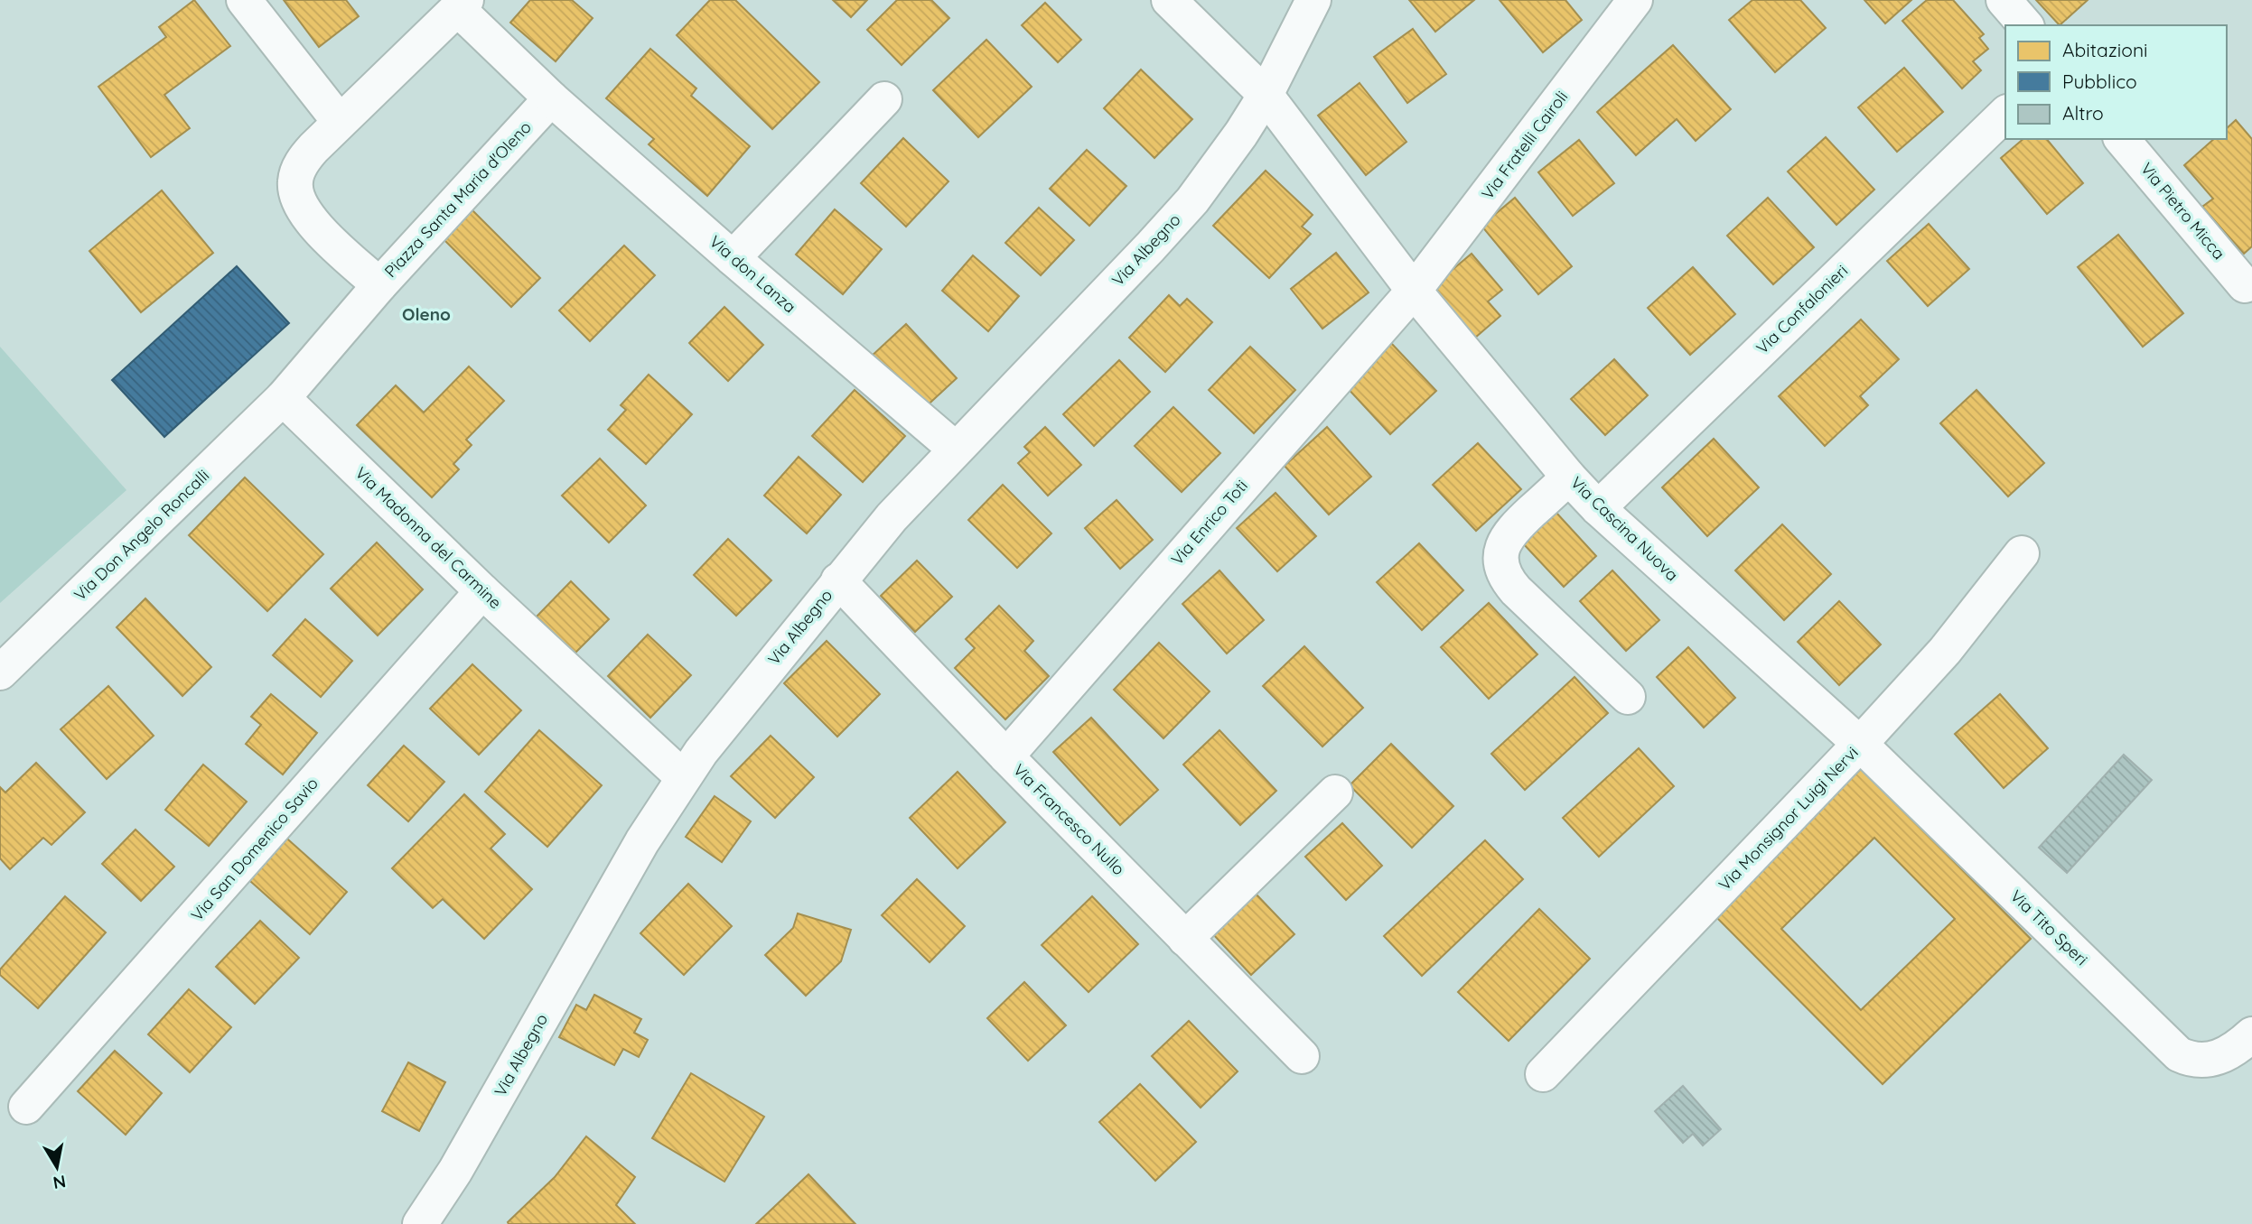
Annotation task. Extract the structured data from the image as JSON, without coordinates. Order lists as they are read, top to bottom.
{
  "streets": {
    "street": [
      "Via Fratelli Cairoli",
      "Piazza Santa Maria d'Oleno",
      "Via Pietro Micca",
      "Via Albegno",
      "Via don Lanza",
      "Via Confalonieri",
      "Via Enrico Toti",
      "Via Cascina Nuova",
      "Via Don Angelo Roncalli",
      "Via Madonna del Carmine",
      "Via Monsignor Luigi Nervi",
      "Via Francesco Nullo",
      "Via San Domenico Savio",
      "Via Tito Speri"
    ]
  },
  "crossings": [
    ["Via Fratelli Cairoli", "Via Enrico Toti"],
    ["Via Fratelli Cairoli", "Via Cascina Nuova"],
    ["Piazza Santa Maria d'Oleno", "Via don Lanza"],
    ["Via Albegno", "Via don Lanza"],
    ["Via Albegno", "Via Cascina Nuova"],
    ["Via Albegno", "Via Madonna del Carmine"],
    ["Via Albegno", "Via Francesco Nullo"],
    ["Via Confalonieri", "Via Cascina Nuova"],
    ["Via Enrico Toti", "Via Cascina Nuova"],
    ["Via Enrico Toti", "Via Francesco Nullo"],
    ["Via Cascina Nuova", "Via Monsignor Luigi Nervi"],
    ["Via Cascina Nuova", "Via Tito Speri"],
    ["Via Don Angelo Roncalli", "Via Madonna del Carmine"],
    ["Via Madonna del Carmine", "Via San Domenico Savio"],
    ["Via Monsignor Luigi Nervi", "Via Tito Speri"]
  ],
  "districts": ["Oleno"],
  "legend": ["Abitazioni", "Pubblico", "Altro"],
  "north": "bottom"
}
